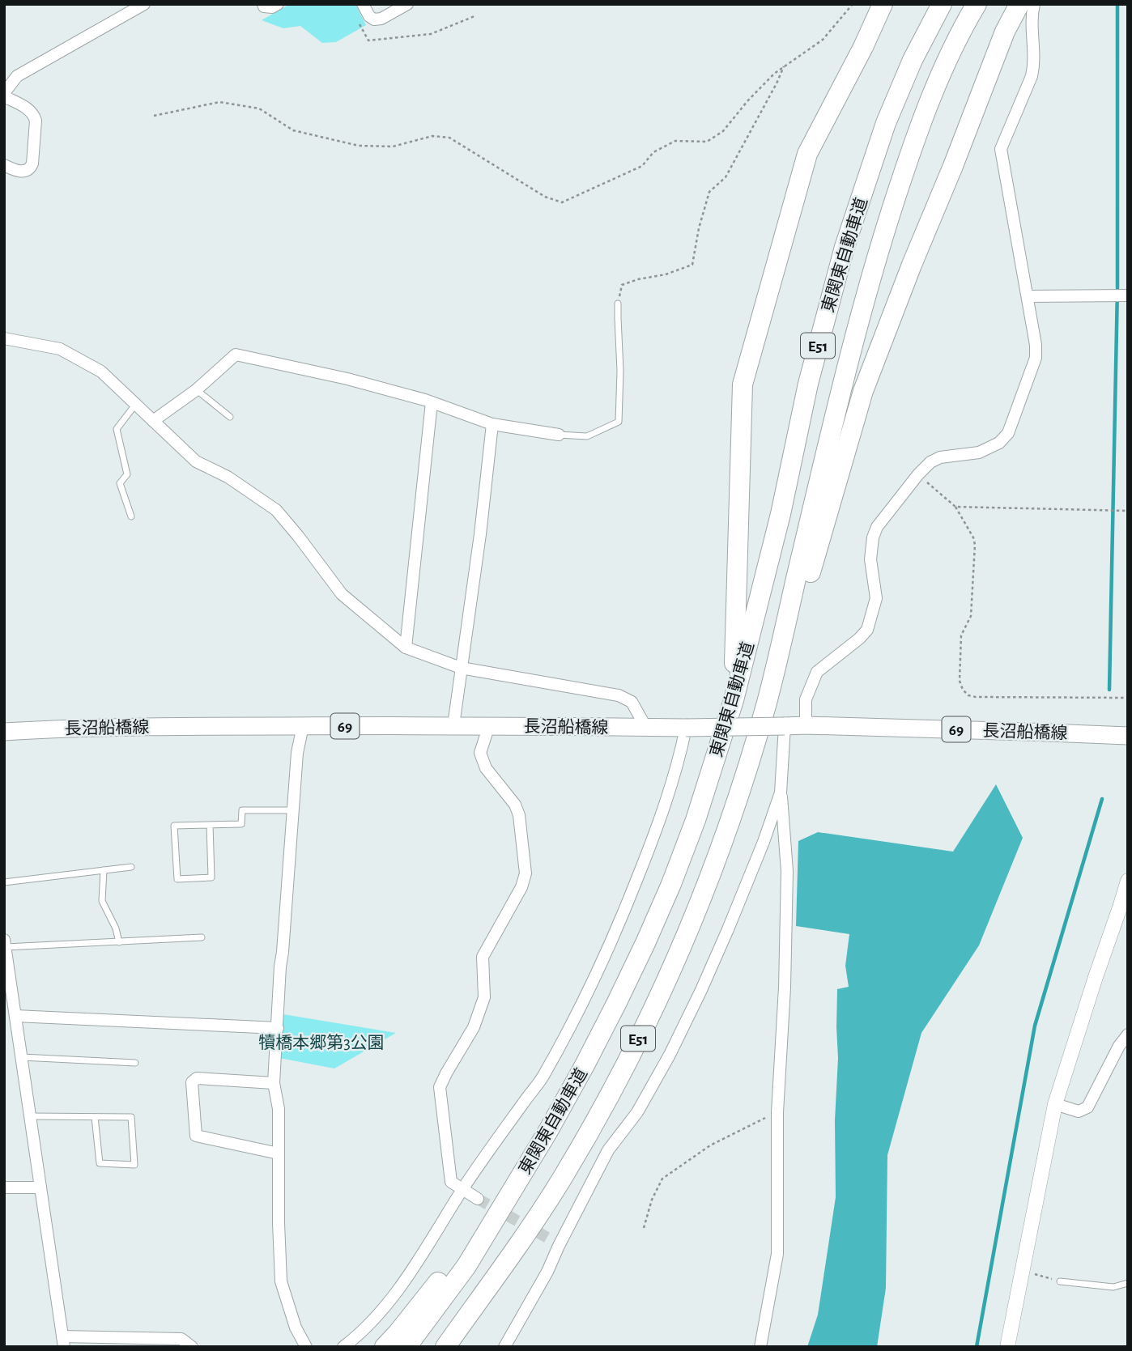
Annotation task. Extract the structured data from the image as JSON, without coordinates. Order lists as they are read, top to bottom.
{
  "streets": {
    "highway": ["東関東自動車道", "E51"],
    "main road": ["69", "長沼船橋線"]
  },
  "parks": ["犢橋本郷第3公園"]
}
